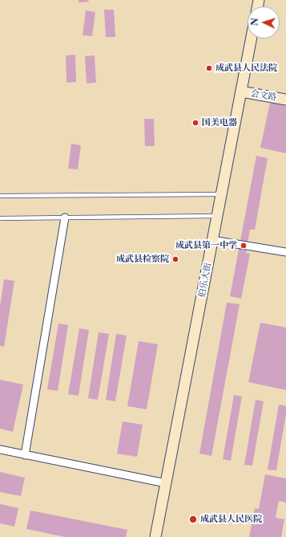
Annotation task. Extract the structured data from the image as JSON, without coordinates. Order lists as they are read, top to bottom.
{
  "streets": {
    "main road": ["会文路", "伯乐大街"]
  },
  "crossings": [
    ["会文路", "伯乐大街"]
  ],
  "places": [
    "成武县人民法院",
    "国美电器",
    "成武县第一中学",
    "成武县检察院",
    "成武县人民医院"
  ],
  "north": "left"
}
